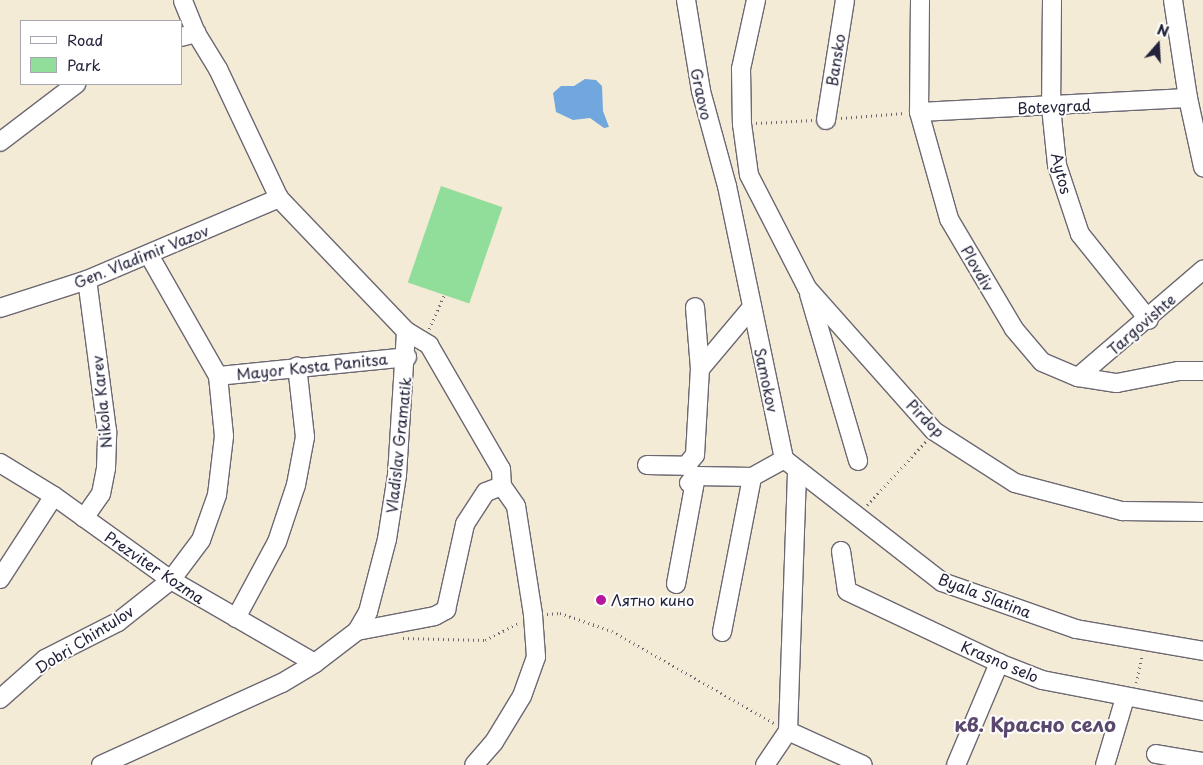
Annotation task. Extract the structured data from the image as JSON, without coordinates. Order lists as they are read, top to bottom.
{
  "streets": {
    "street": [
      "Bansko",
      "Graovo",
      "Botevgrad",
      "Aytos",
      "Gen. Vladimir Vazov",
      "Plovdiv",
      "Targovishte",
      "Mayor Kosta Panitsa",
      "Samokov",
      "Nikola Karev",
      "Pirdop",
      "Vladislav Gramatik",
      "Prezviter Kozma",
      "Byala Slatina",
      "Dobri Chintulov",
      "Krasno selo"
    ]
  },
  "crossings": [
    ["Graovo", "Samokov"],
    ["Botevgrad", "Aytos"],
    ["Botevgrad", "Plovdiv"],
    ["Aytos", "Targovishte"],
    ["Gen. Vladimir Vazov", "Nikola Karev"],
    ["Gen. Vladimir Vazov", "Dobri Chintulov"],
    ["Plovdiv", "Targovishte"],
    ["Mayor Kosta Panitsa", "Vladislav Gramatik"],
    ["Mayor Kosta Panitsa", "Dobri Chintulov"],
    ["Nikola Karev", "Prezviter Kozma"],
    ["Vladislav Gramatik", "Prezviter Kozma"],
    ["Prezviter Kozma", "Dobri Chintulov"]
  ],
  "districts": ["кв. Красно село"],
  "places": ["Лятно кино"],
  "legend": ["Road", "Park"],
  "north": "top"
}
